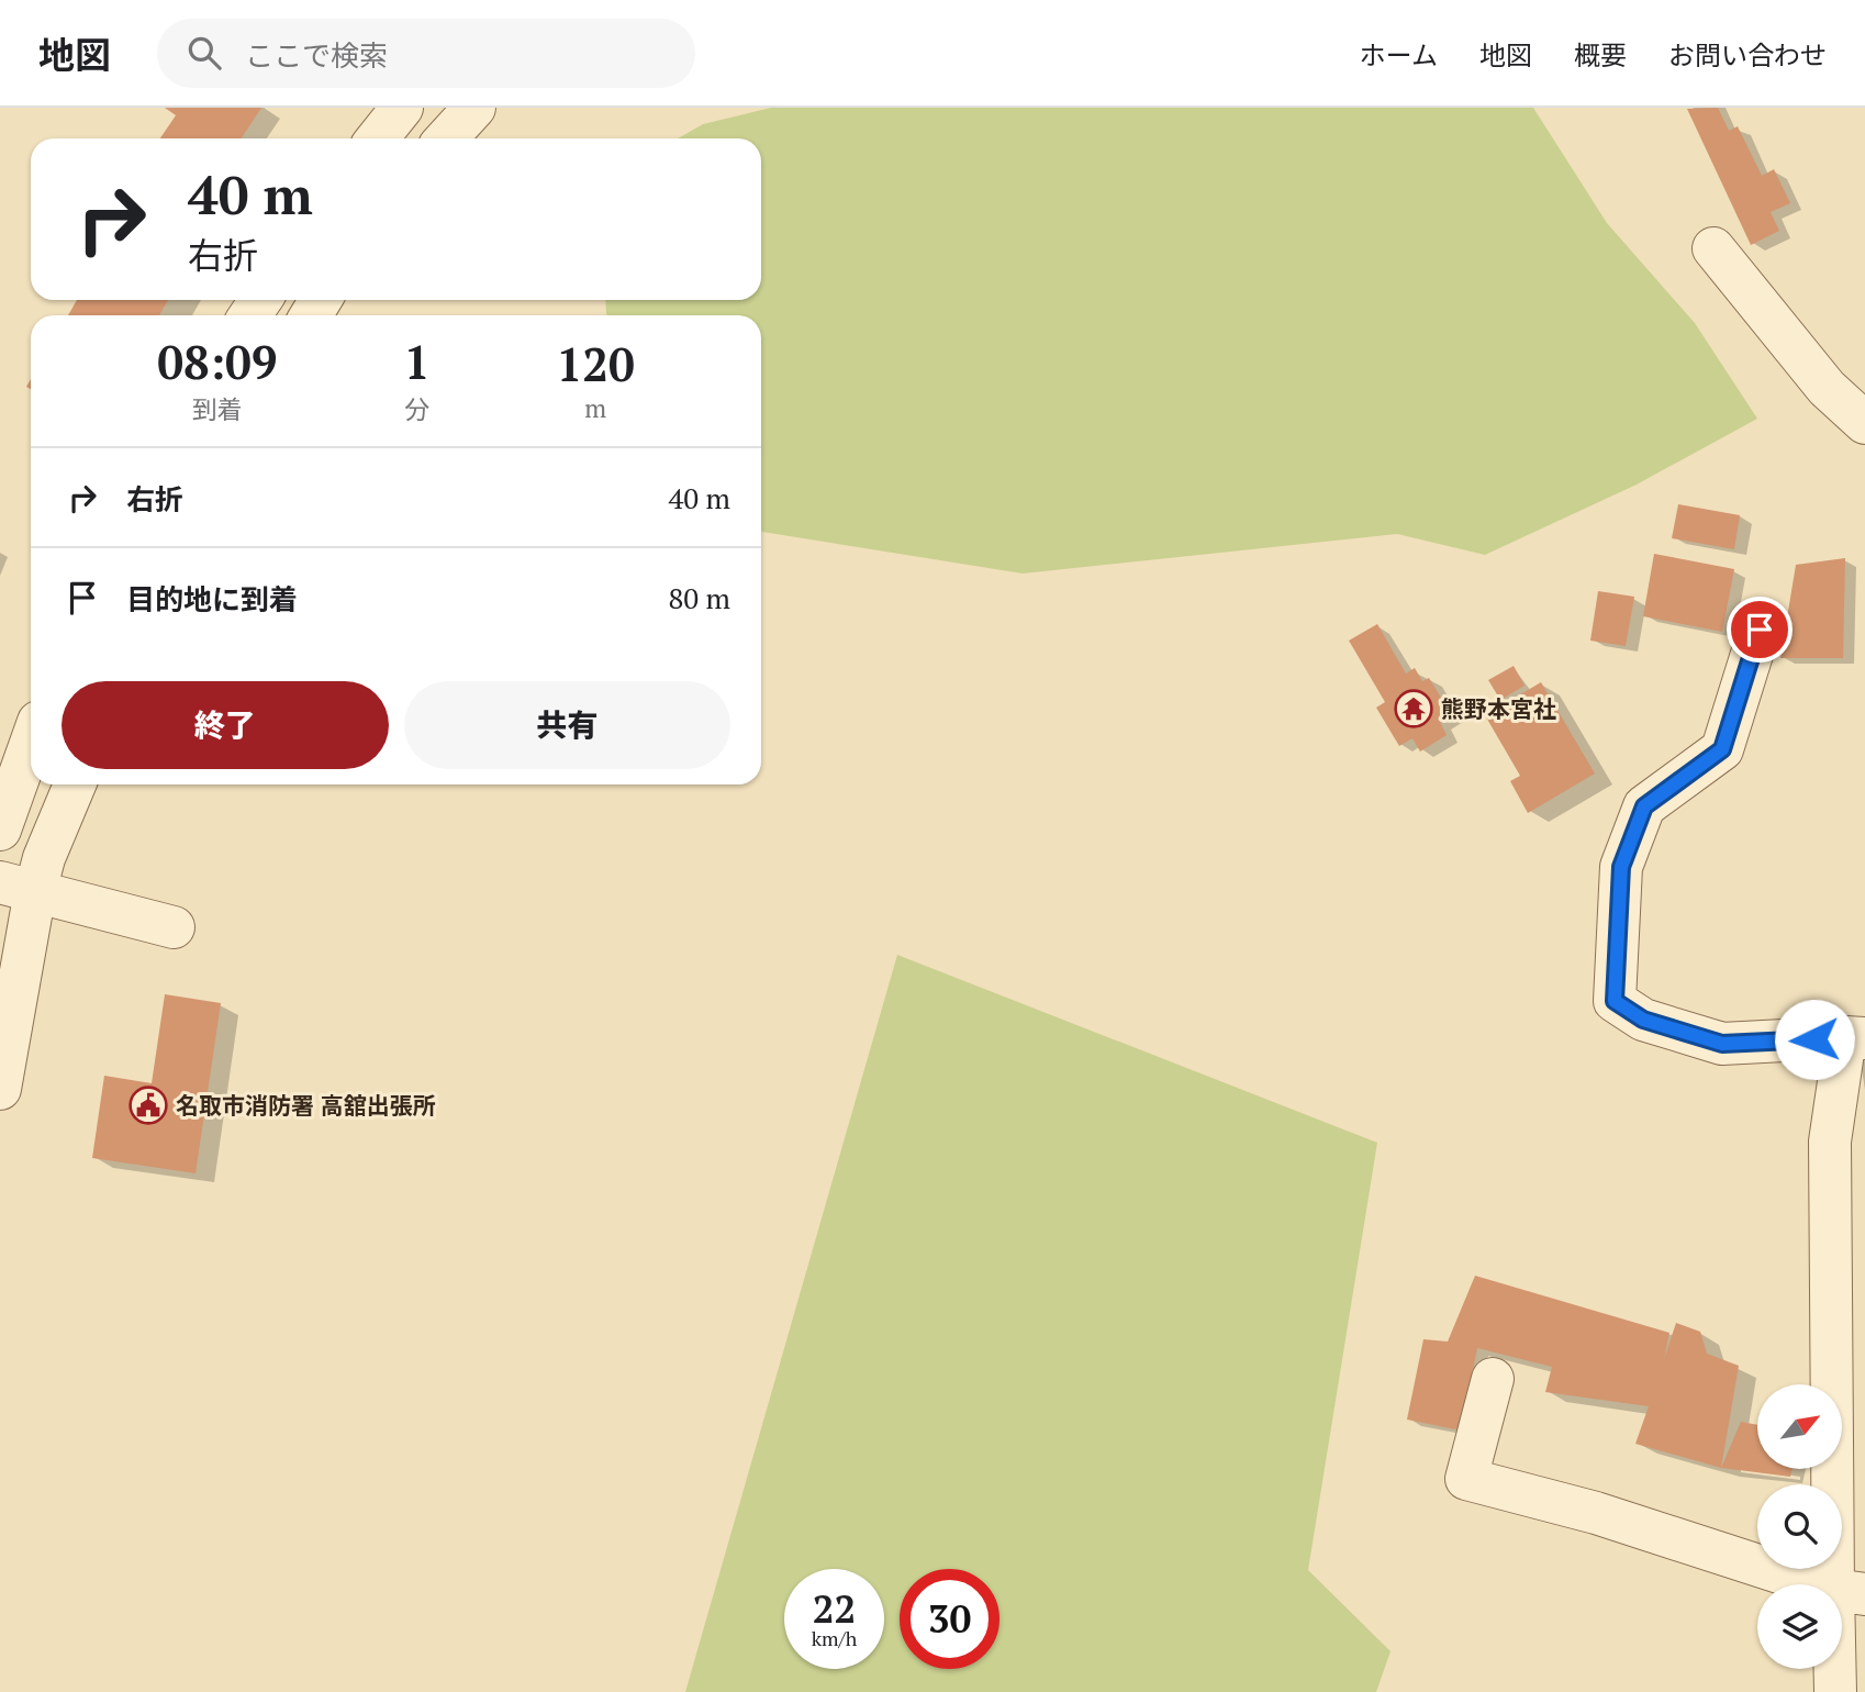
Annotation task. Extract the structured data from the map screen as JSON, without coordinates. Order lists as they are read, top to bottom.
{
  "places": {
    "temple": ["熊野本宮社"],
    "public building": ["名取市消防署 高舘出張所"]
  },
  "north": "top right",
  "page": {
    "header": "地図",
    "search": "ここで検索",
    "nav": [
      "ホーム",
      "地図",
      "概要",
      "お問い合わせ"
    ],
    "turn": ["40 m", "右折"],
    "eta": [
      "08:09",
      "到着",
      "1",
      "分",
      "120",
      "m"
    ],
    "list": [
      {
        "name": "右折",
        "value": "40 m"
      },
      {
        "name": "目的地に到着",
        "value": "80 m"
      }
    ],
    "buttons": ["終了", "共有"],
    "speed": "22 km/h",
    "limit": "30"
  }
}
